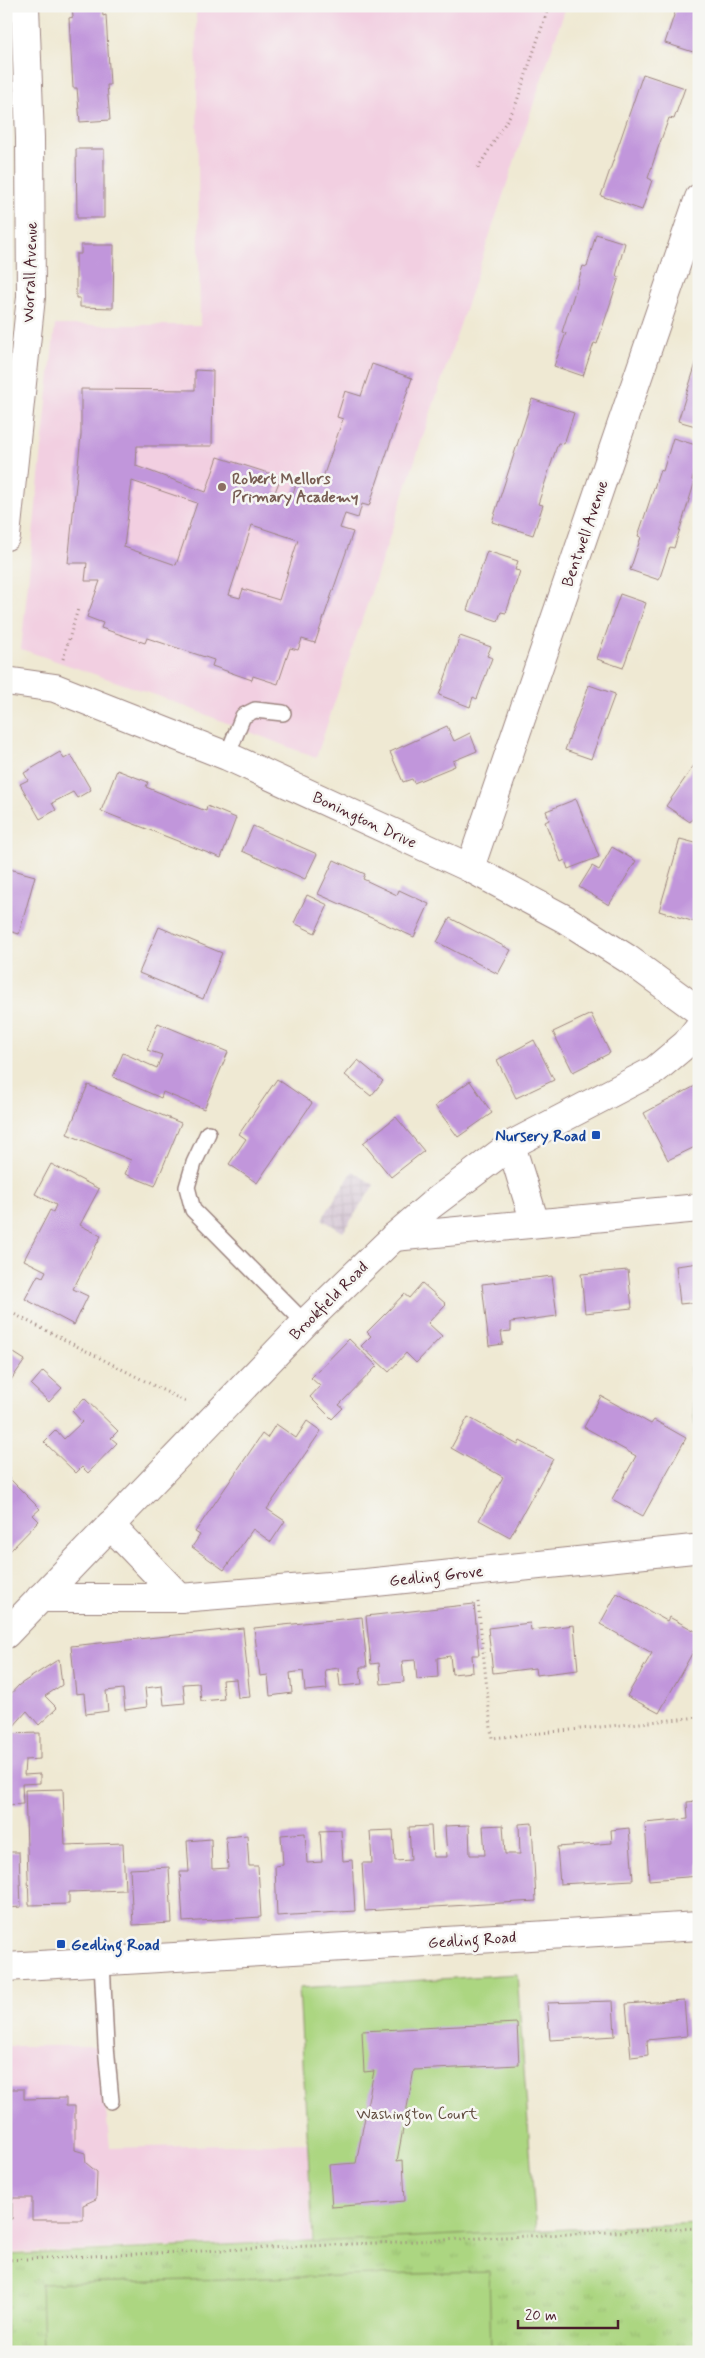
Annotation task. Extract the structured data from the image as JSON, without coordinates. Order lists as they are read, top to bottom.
{
  "streets": {
    "street": [
      "Worrall Avenue",
      "Bentwell Avenue",
      "Bonington Drive",
      "Brookfield Road",
      "Gedling Grove",
      "Gedling Road"
    ]
  },
  "crossings": [
    ["Bentwell Avenue", "Bonington Drive"],
    ["Brookfield Road", "Gedling Grove"]
  ],
  "parks": ["Washington Court"],
  "places": {
    "other": ["Robert Mellors Primary Academy"],
    "transit": ["Nursery Road", "Gedling Road"]
  },
  "scale_bar": "20 m"
}
